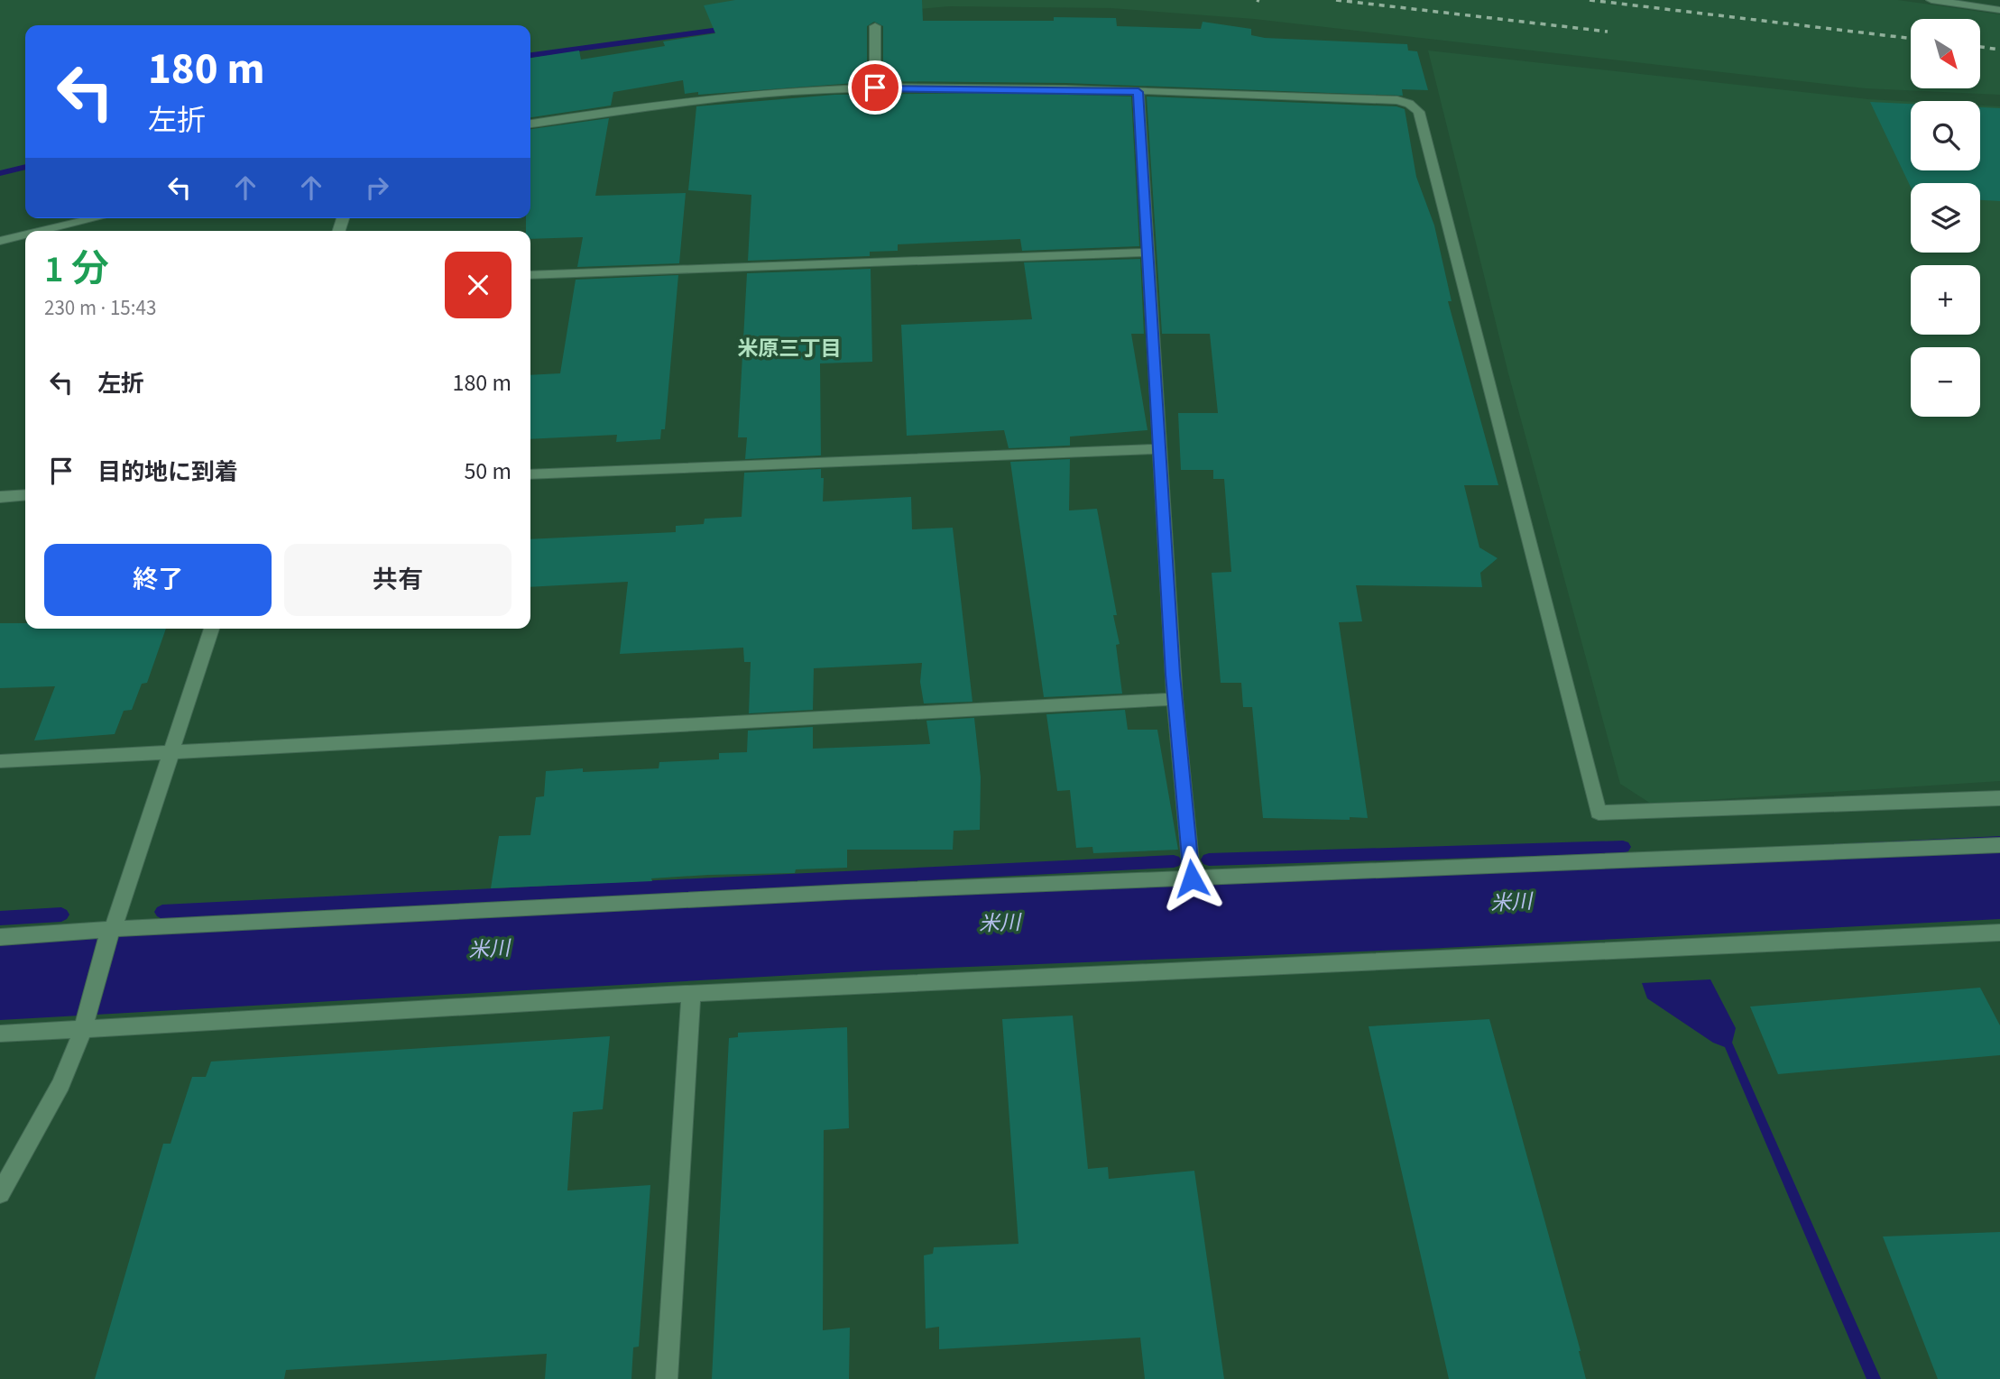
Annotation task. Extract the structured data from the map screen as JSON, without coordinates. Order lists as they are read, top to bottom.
{
  "districts": ["米原三丁目"],
  "water": ["米川"],
  "north": "bottom right",
  "page": {
    "map_buttons": ["+", "−"],
    "turn": ["180 m", "左折"],
    "heading": ["1 分", "230 m · 15:43"],
    "list": [
      {
        "name": "左折",
        "value": "180 m"
      },
      {
        "name": "目的地に到着",
        "value": "50 m"
      }
    ],
    "buttons": ["終了", "共有"]
  }
}
